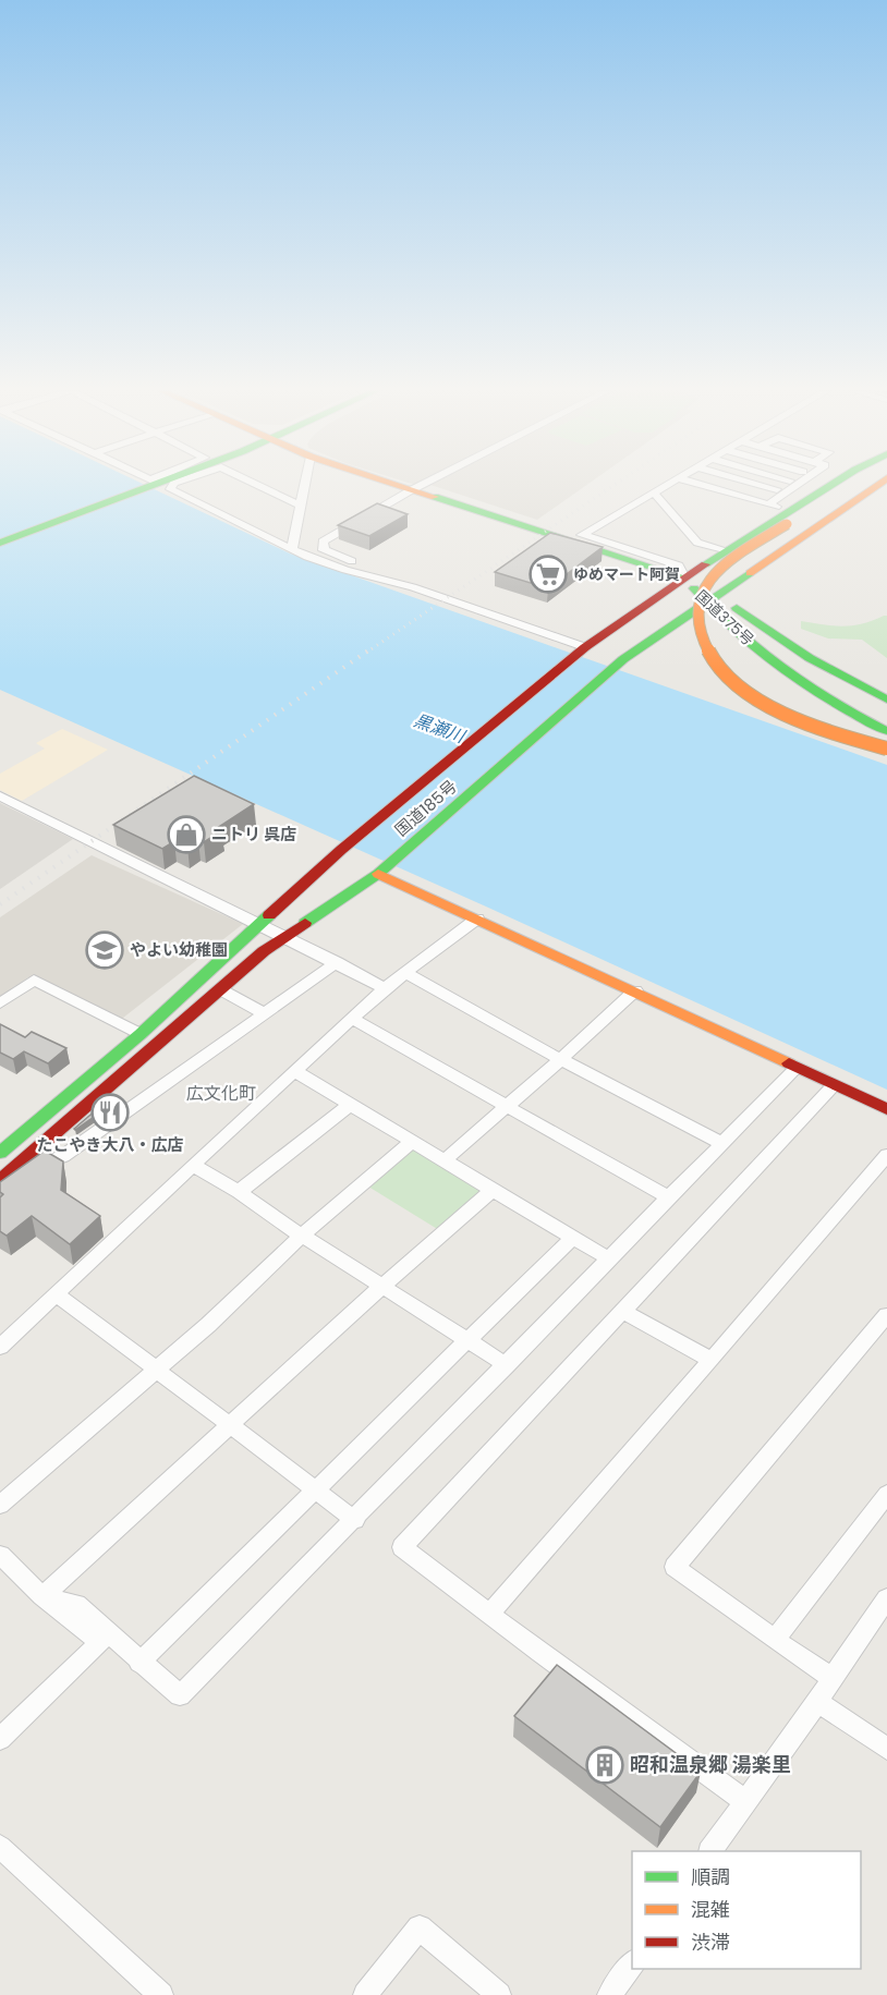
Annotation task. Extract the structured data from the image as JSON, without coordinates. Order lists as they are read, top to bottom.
{
  "streets": {
    "main road": ["国道375号", "国道185号"]
  },
  "crossings": [
    ["国道375号", "国道185号"]
  ],
  "districts": ["広文化町"],
  "water": ["黒瀬川"],
  "places": {
    "supermarket": ["ゆめマート阿賀"],
    "shop": ["ニトリ 呉店"],
    "school or university": ["やよい幼稚園"],
    "restaurant": ["たこやき大八・広店"],
    "building": ["昭和温泉郷 湯楽里"]
  },
  "legend": ["順調", "混雑", "渋滞"]
}
